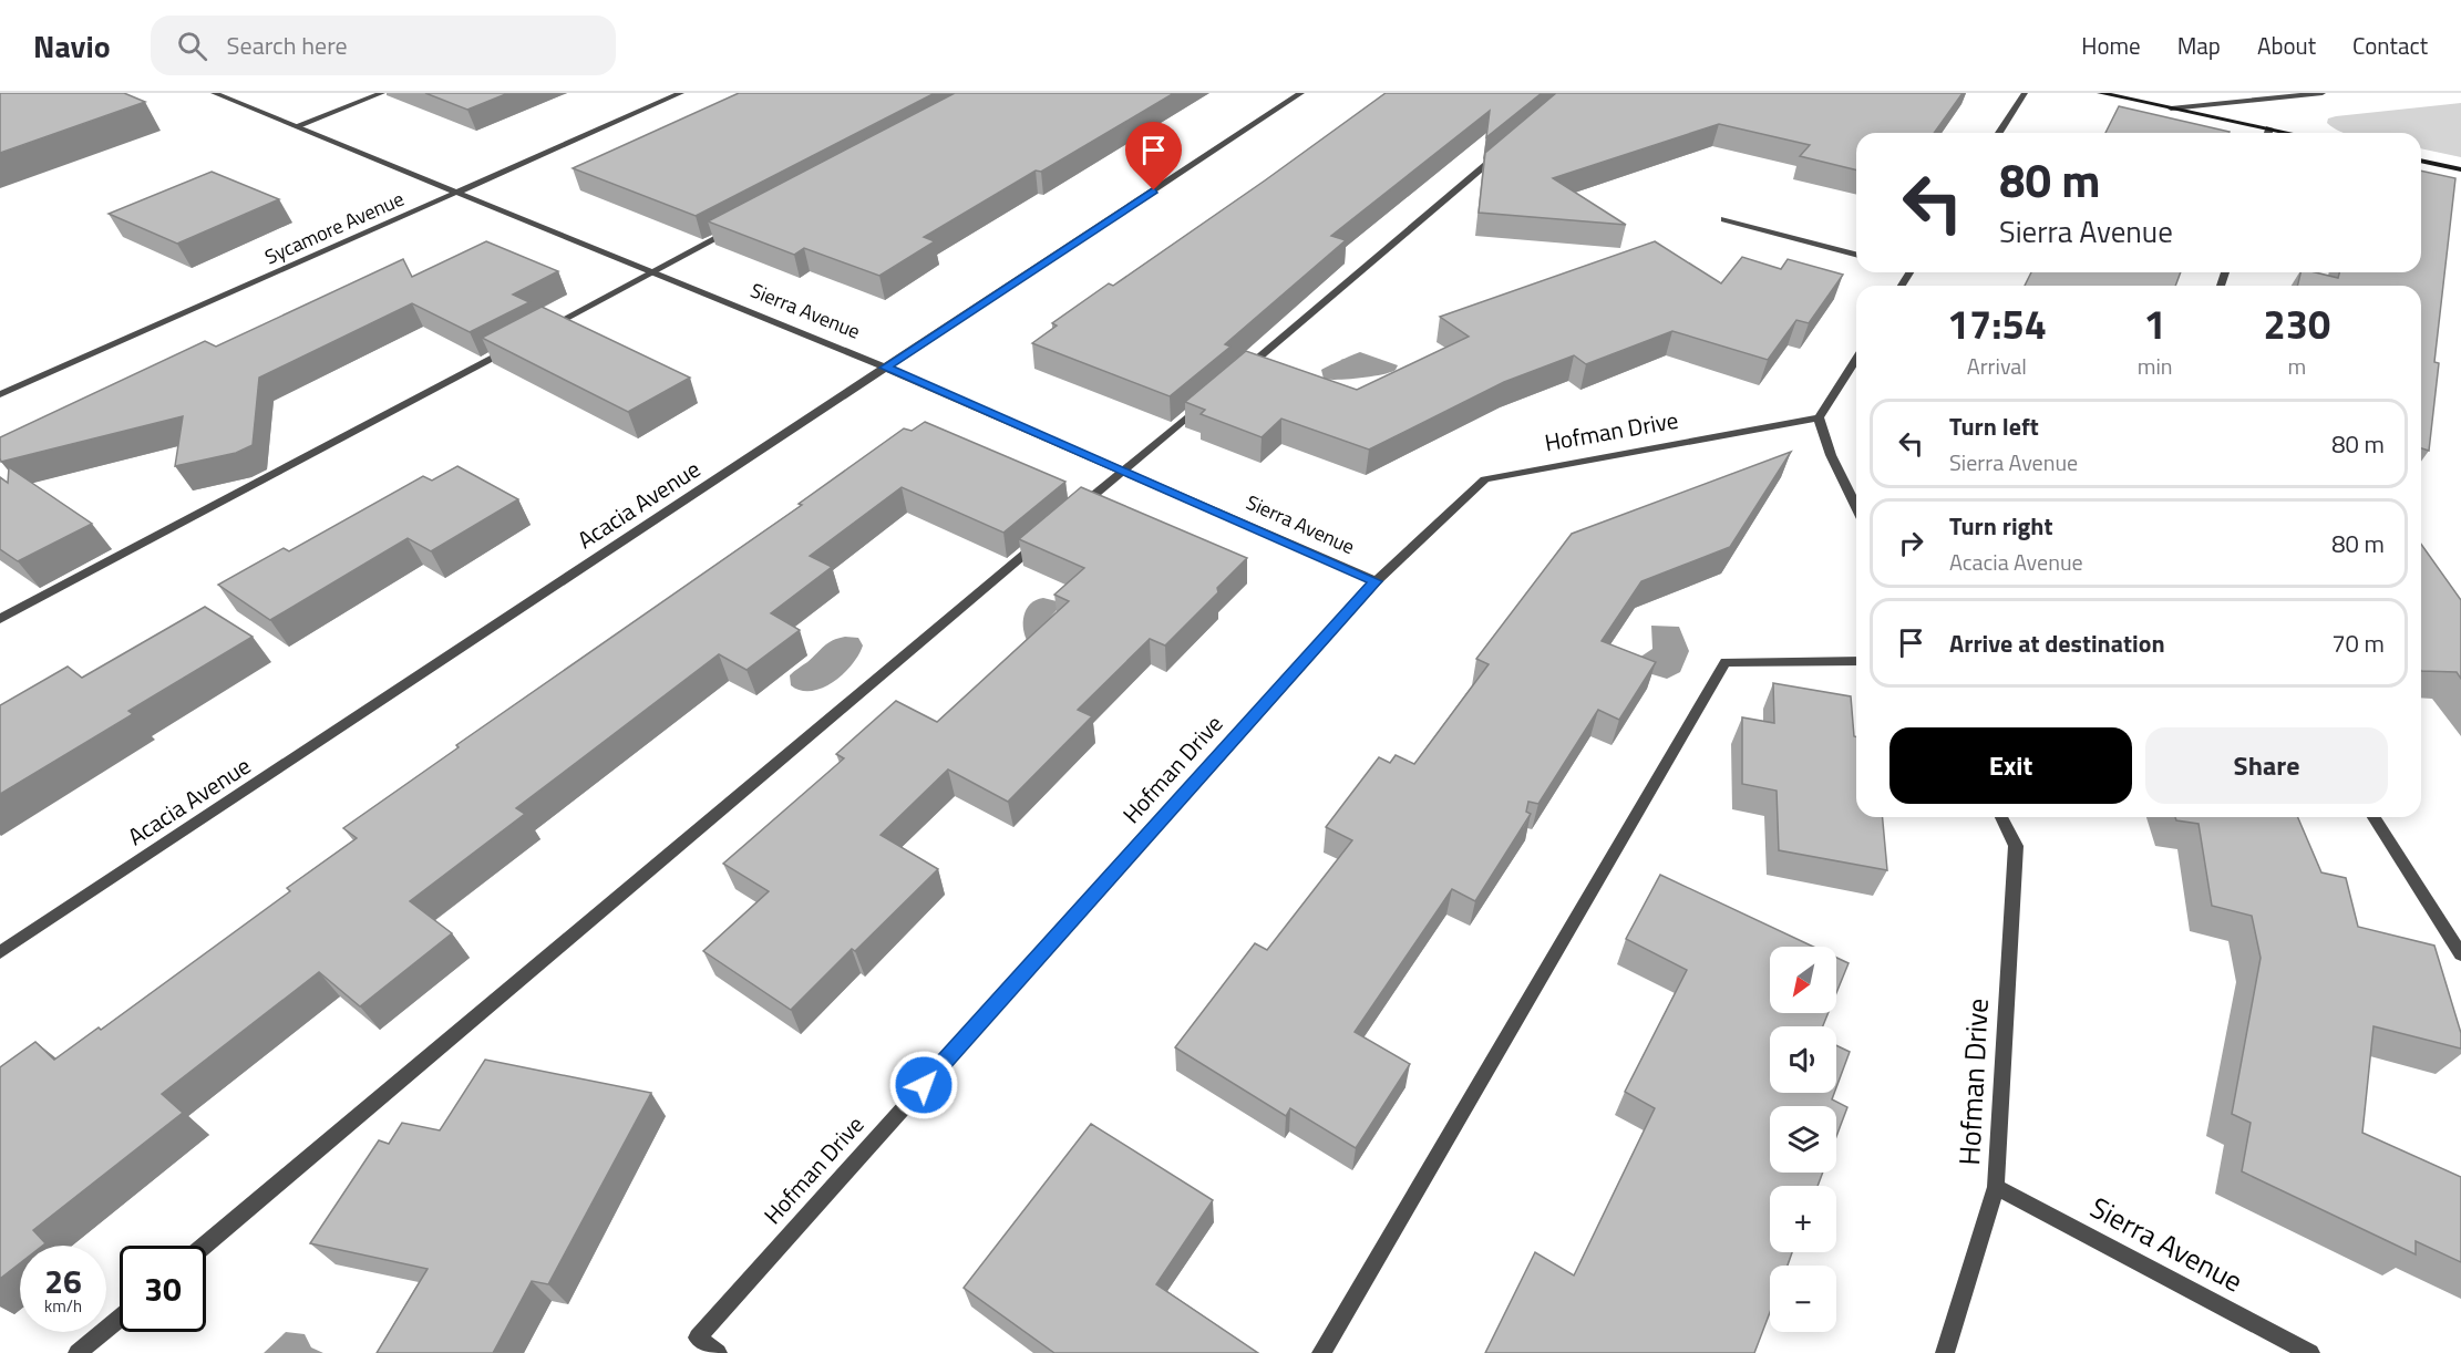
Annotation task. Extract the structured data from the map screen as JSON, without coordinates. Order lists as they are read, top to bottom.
{
  "streets": {
    "street": [
      "Sycamore Avenue",
      "Sierra Avenue",
      "Hofman Drive",
      "Acacia Avenue"
    ]
  },
  "crossings": [
    ["Sycamore Avenue", "Sierra Avenue"],
    ["Sierra Avenue", "Hofman Drive"],
    ["Sierra Avenue", "Acacia Avenue"]
  ],
  "north": "bottom left",
  "page": {
    "header": "Navio",
    "search": "Search here",
    "nav": [
      "Home",
      "Map",
      "About",
      "Contact"
    ],
    "turn": ["80 m", "Sierra Avenue"],
    "eta": [
      "17:54",
      "Arrival",
      "1",
      "min",
      "230",
      "m"
    ],
    "list": [
      {
        "name": "Turn left",
        "note": "Sierra Avenue",
        "value": "80 m"
      },
      {
        "name": "Turn right",
        "note": "Acacia Avenue",
        "value": "80 m"
      },
      {
        "name": "Arrive at destination",
        "value": "70 m"
      }
    ],
    "buttons": ["Exit", "Share"],
    "map_buttons": ["+", "−"],
    "speed": "26 km/h",
    "limit": "30"
  }
}
